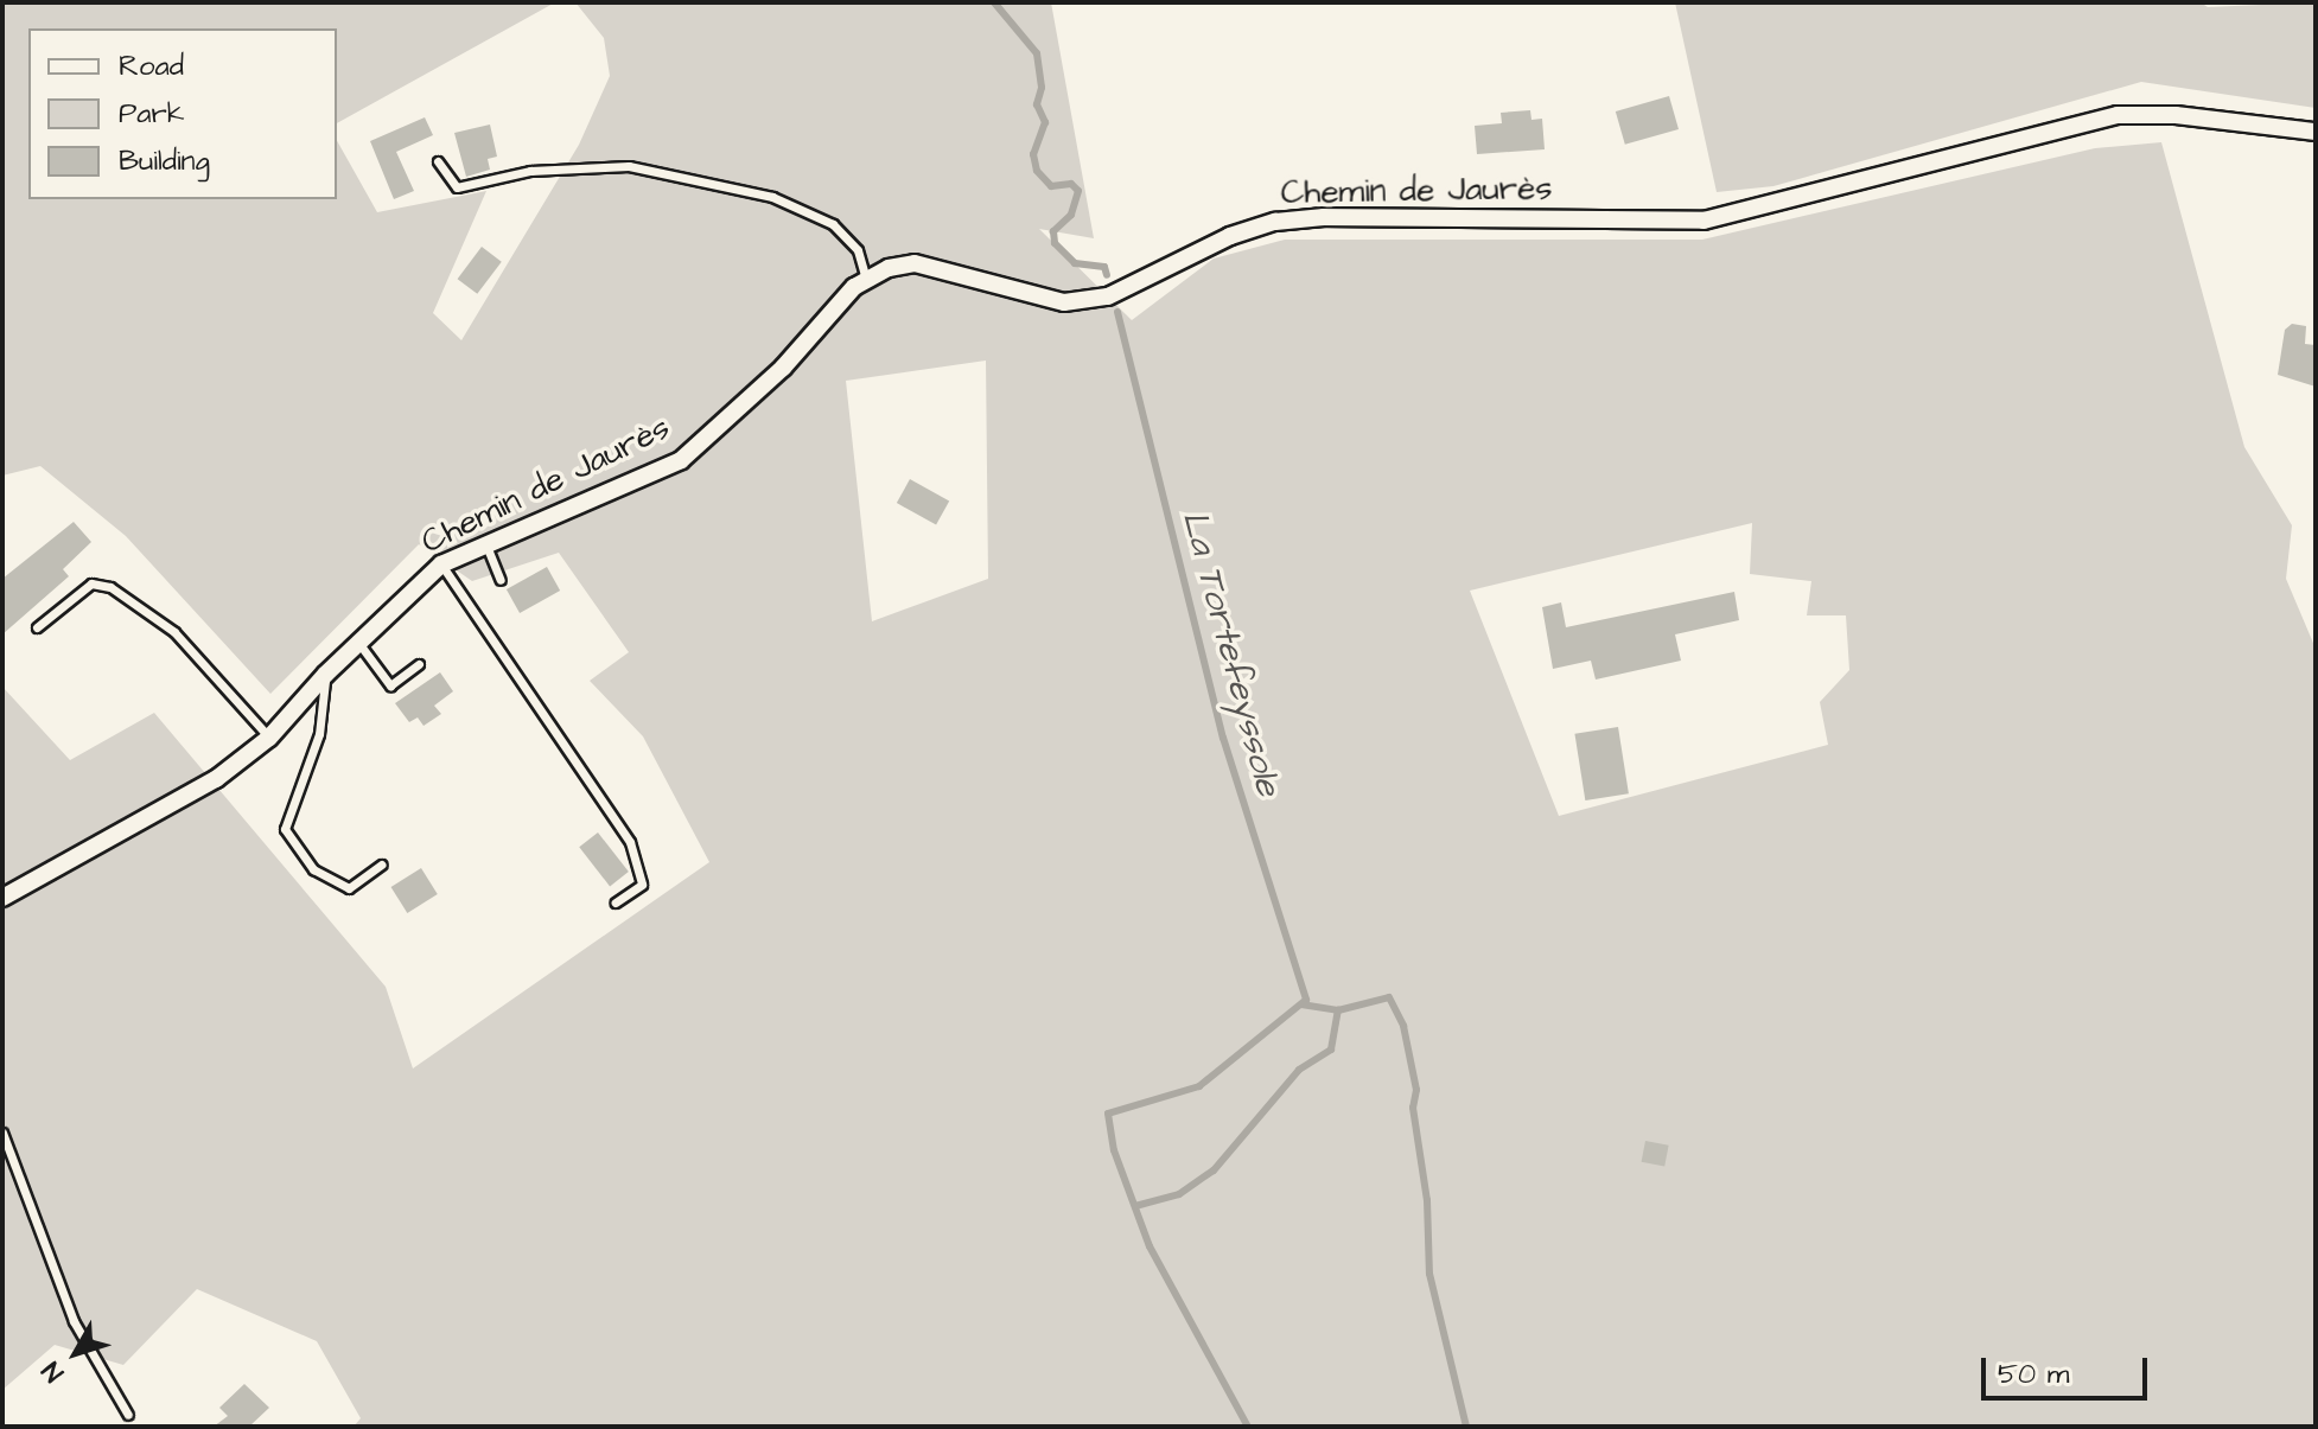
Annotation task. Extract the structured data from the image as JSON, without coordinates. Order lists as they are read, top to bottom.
{
  "streets": {
    "street": ["Chemin de Jaurès"]
  },
  "water": ["La Tortefeyssole"],
  "legend": ["Road", "Park", "Building"],
  "scale_bar": "50 m",
  "north": "bottom left"
}
